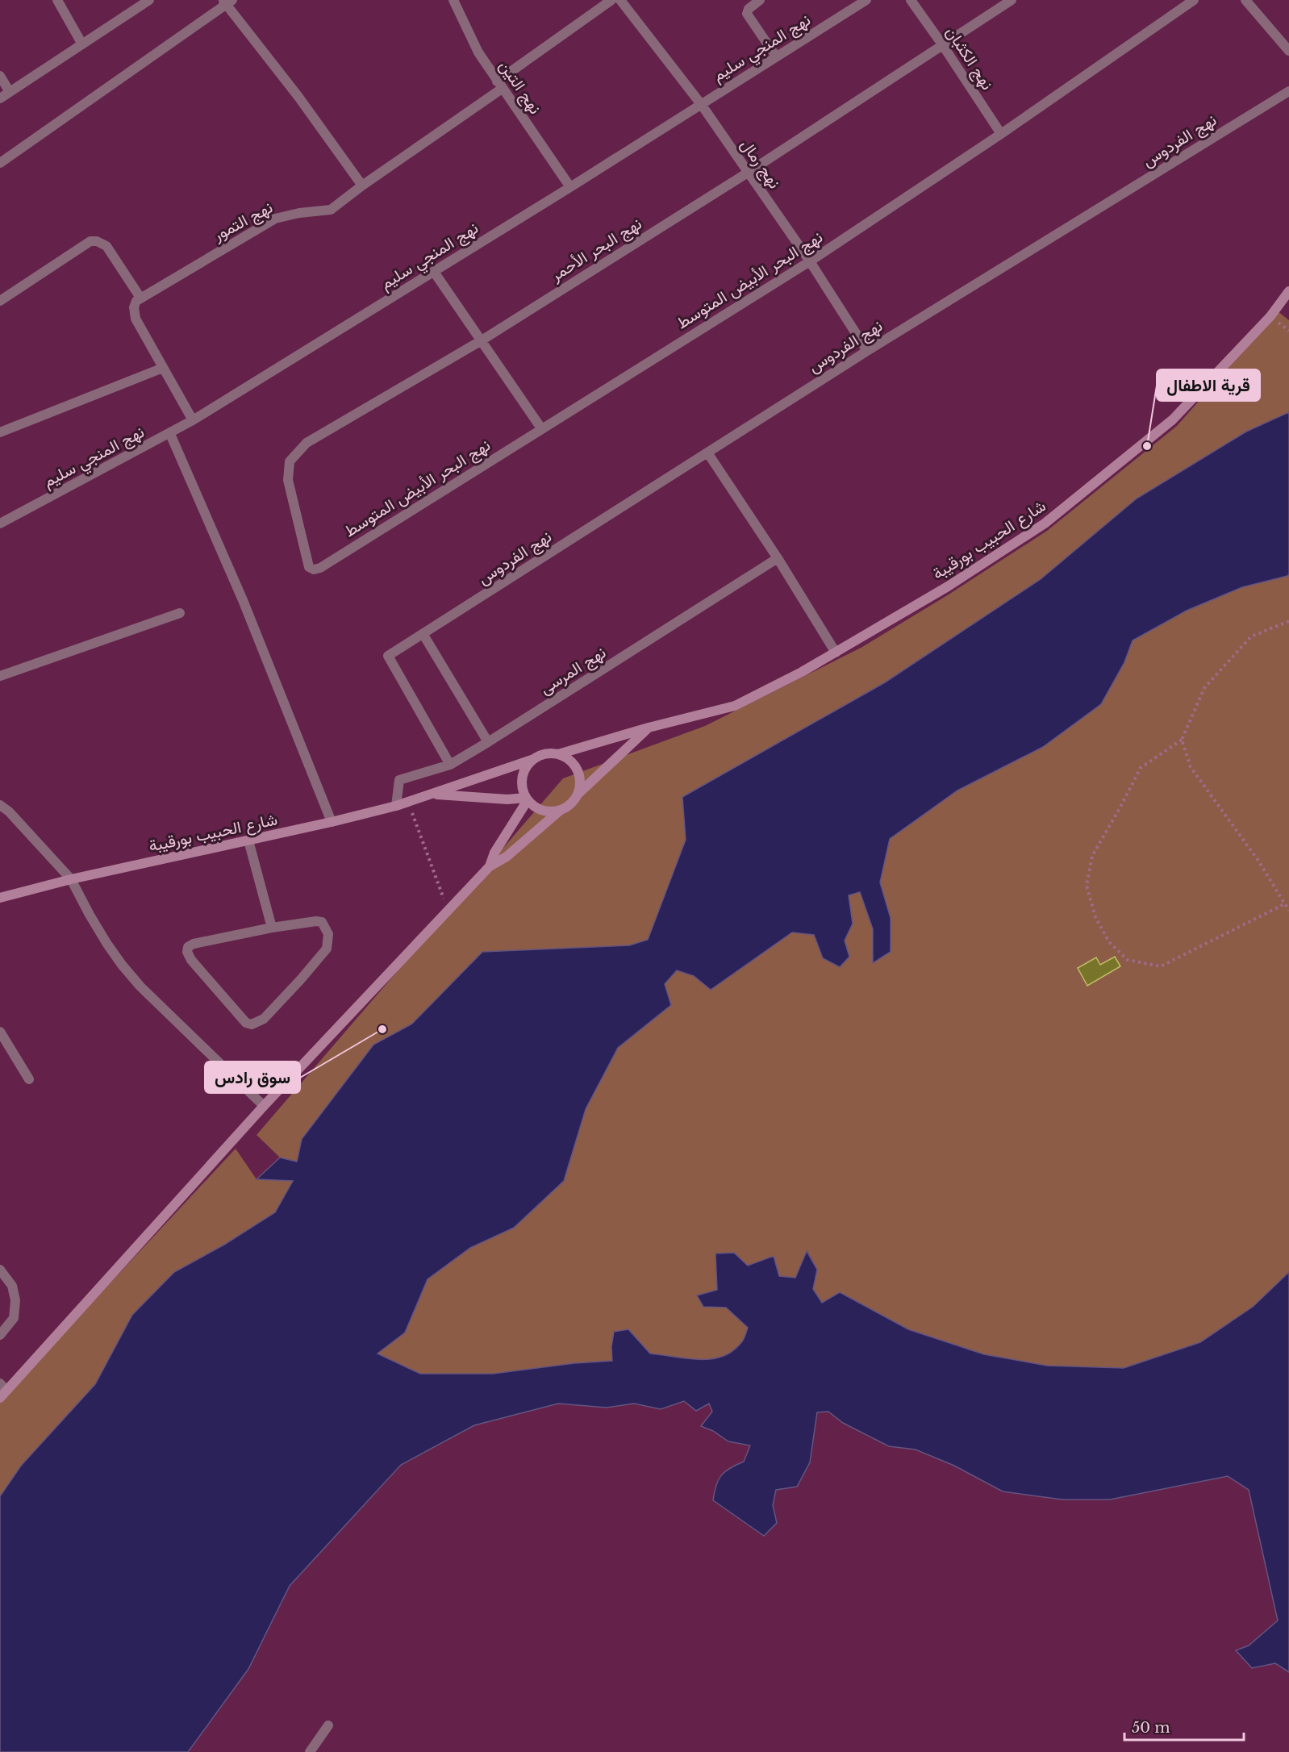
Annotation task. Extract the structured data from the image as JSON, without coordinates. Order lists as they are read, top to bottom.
{
  "streets": {
    "street": [
      "نهج المنجي سليم",
      "نهج الكثبان",
      "نهج التين",
      "نهج الفردوس",
      "نهج رمال",
      "نهج التمور",
      "نهج البحر الأحمر",
      "نهج البحر الأبيض المتوسط",
      "شارع الحبيب بورقيبة",
      "نهج المرسى"
    ]
  },
  "crossings": [
    ["نهج المنجي سليم", "نهج التين"],
    ["نهج المنجي سليم", "نهج رمال"],
    ["نهج الكثبان", "نهج البحر الأحمر"],
    ["نهج الكثبان", "نهج البحر الأبيض المتوسط"],
    ["نهج التين", "نهج التمور"],
    ["نهج الفردوس", "نهج رمال"],
    ["نهج الفردوس", "نهج المرسى"],
    ["نهج رمال", "نهج البحر الأحمر"],
    ["نهج رمال", "نهج البحر الأبيض المتوسط"],
    ["نهج البحر الأحمر", "نهج البحر الأبيض المتوسط"],
    ["شارع الحبيب بورقيبة", "نهج المرسى"]
  ],
  "places": ["قرية الاطفال", "سوق رادس"],
  "scale_bar": "50 m"
}
